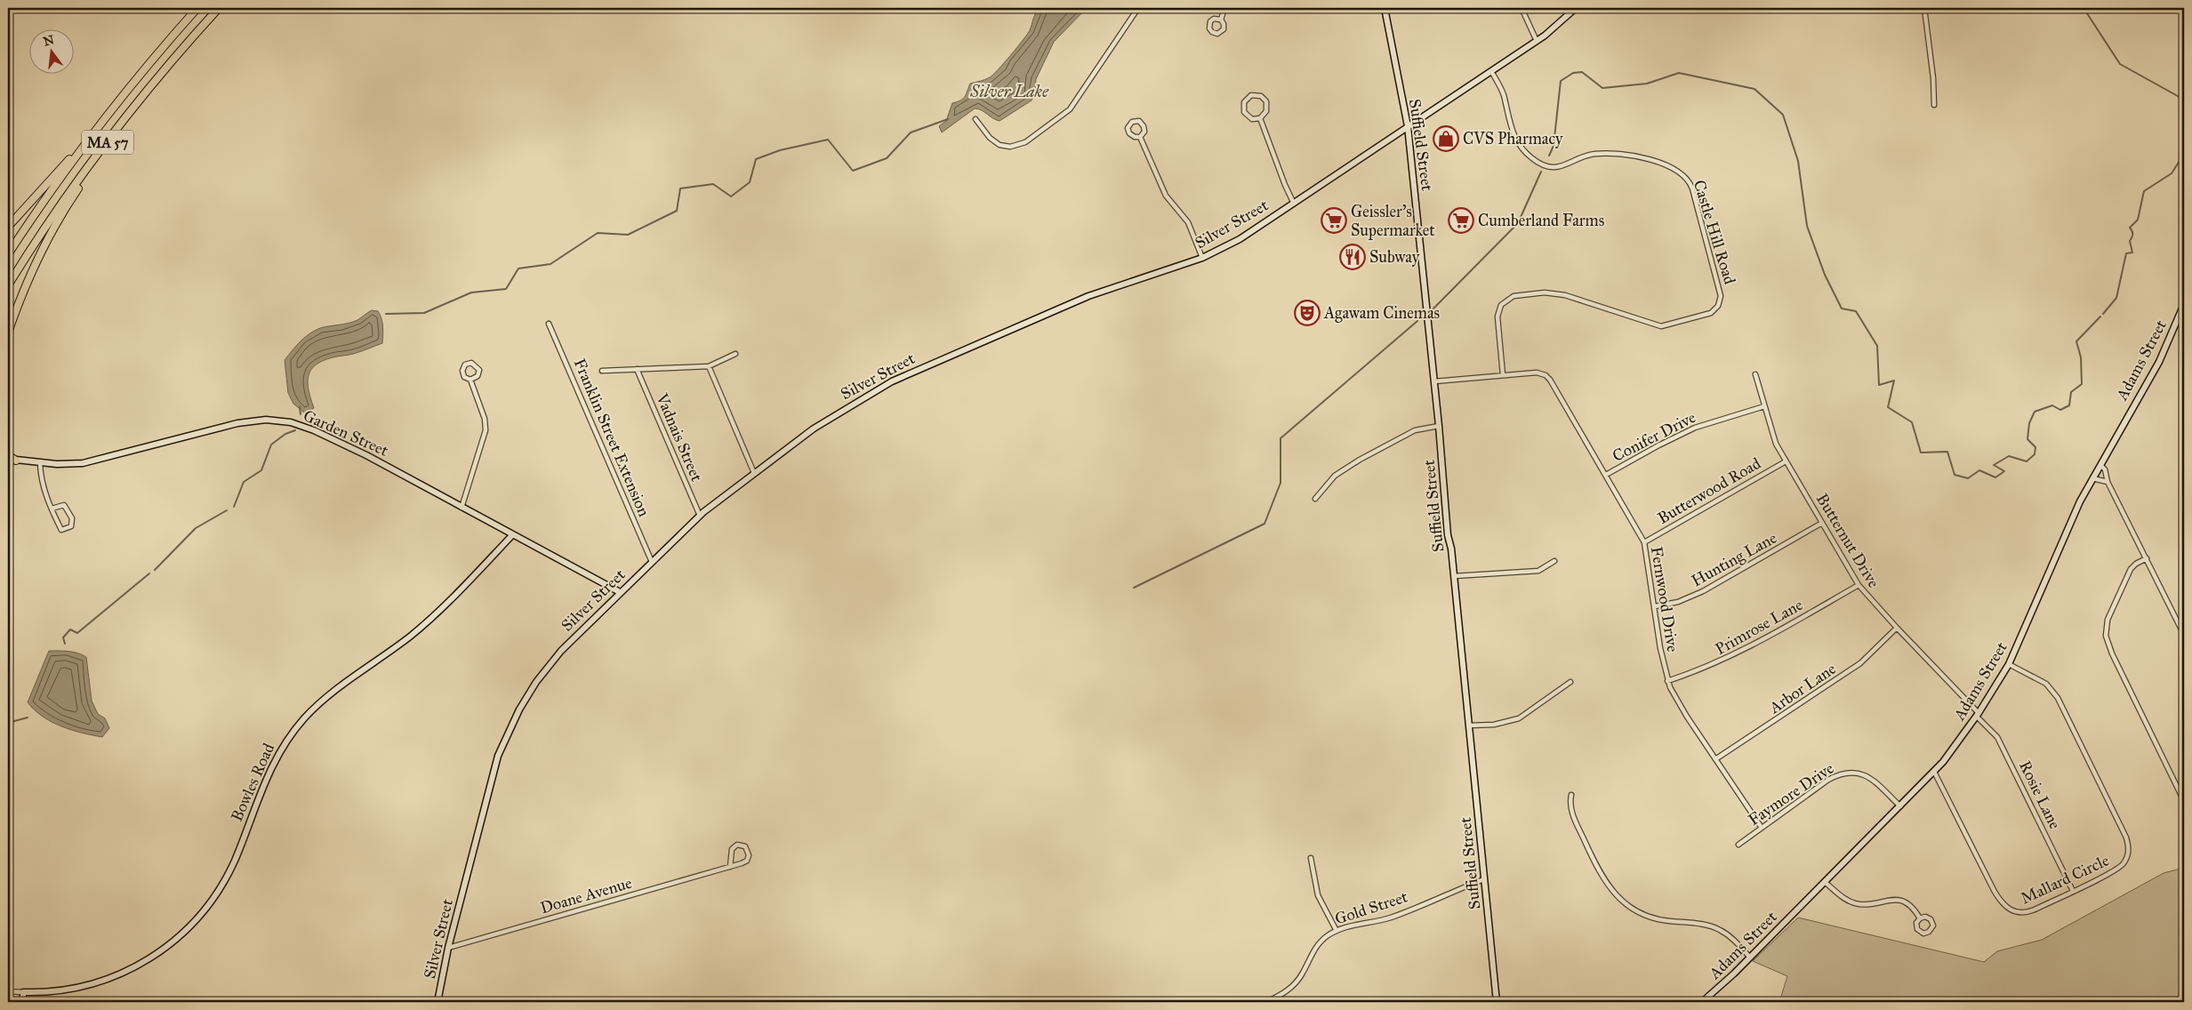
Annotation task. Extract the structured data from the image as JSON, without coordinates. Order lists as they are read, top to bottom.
{
  "streets": {
    "highway": ["MA 57"],
    "street": [
      "Suffield Street",
      "Silver Street",
      "Castle Hill Road",
      "Adams Street",
      "Garden Street",
      "Conifer Drive",
      "Franklin Street Extension",
      "Vadnais Street",
      "Butterwood Road",
      "Butternut Drive",
      "Hunting Lane",
      "Fernwood Drive",
      "Primrose Lane",
      "Arbor Lane",
      "Bowles Road",
      "Faymore Drive",
      "Rosie Lane",
      "Mallard Circle",
      "Doane Avenue",
      "Gold Street"
    ]
  },
  "crossings": [
    ["Suffield Street", "Silver Street"],
    ["Suffield Street", "Gold Street"],
    ["Silver Street", "Castle Hill Road"],
    ["Silver Street", "Garden Street"],
    ["Silver Street", "Franklin Street Extension"],
    ["Silver Street", "Vadnais Street"],
    ["Silver Street", "Doane Avenue"],
    ["Castle Hill Road", "Fernwood Drive"],
    ["Adams Street", "Butternut Drive"],
    ["Adams Street", "Faymore Drive"],
    ["Adams Street", "Rosie Lane"],
    ["Adams Street", "Mallard Circle"],
    ["Garden Street", "Bowles Road"],
    ["Conifer Drive", "Butternut Drive"],
    ["Conifer Drive", "Fernwood Drive"],
    ["Butterwood Road", "Butternut Drive"],
    ["Butterwood Road", "Fernwood Drive"],
    ["Butternut Drive", "Hunting Lane"],
    ["Butternut Drive", "Primrose Lane"],
    ["Butternut Drive", "Arbor Lane"],
    ["Butternut Drive", "Rosie Lane"],
    ["Hunting Lane", "Fernwood Drive"],
    ["Fernwood Drive", "Primrose Lane"],
    ["Fernwood Drive", "Arbor Lane"],
    ["Fernwood Drive", "Faymore Drive"],
    ["Rosie Lane", "Mallard Circle"]
  ],
  "water": ["Silver Lake"],
  "places": {
    "shop": ["CVS Pharmacy"],
    "supermarket": ["Geissler's Supermarket", "Cumberland Farms"],
    "restaurant": ["Subway"],
    "theatre": ["Agawam Cinemas"]
  },
  "north": "top"
}
